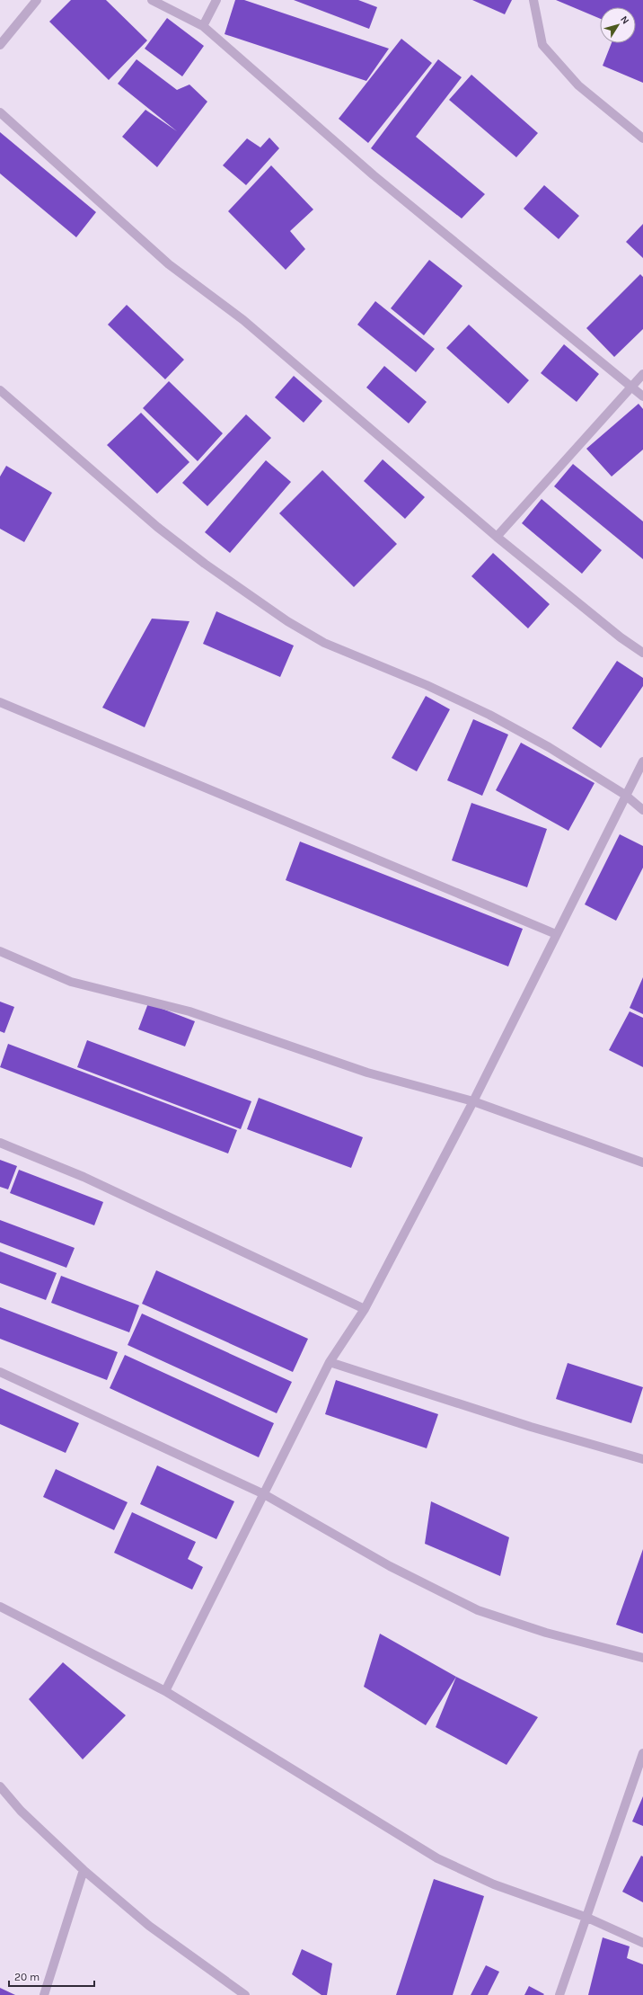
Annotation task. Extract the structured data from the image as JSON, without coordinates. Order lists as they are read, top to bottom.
{
  "scale_bar": "20 m",
  "north": "top right"
}
